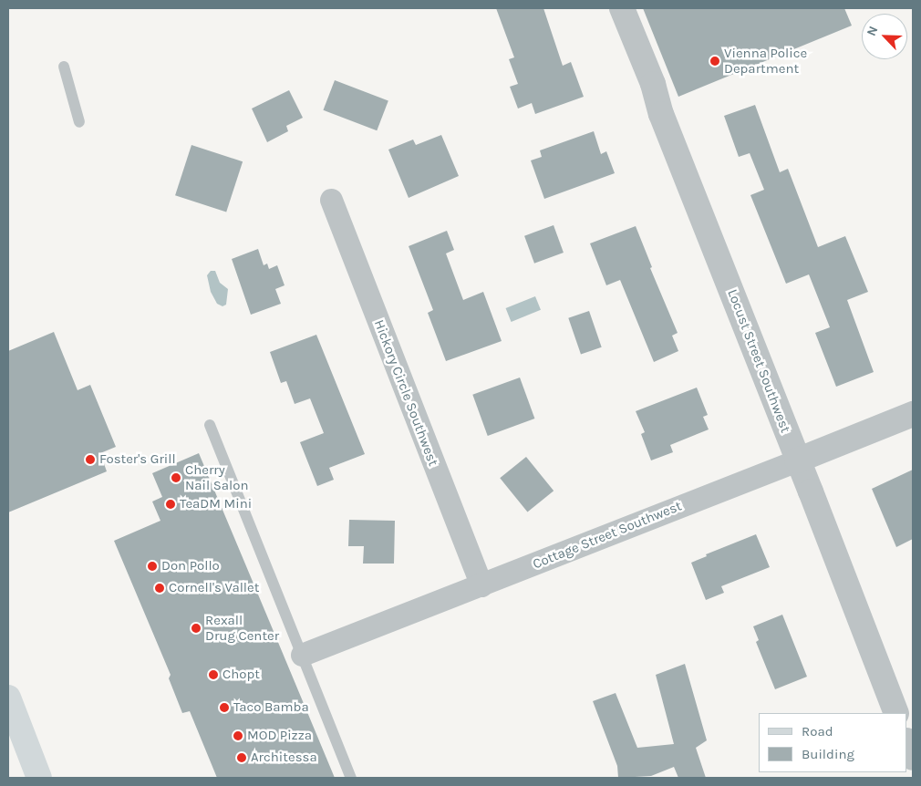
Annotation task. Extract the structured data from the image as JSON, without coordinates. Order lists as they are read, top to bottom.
{
  "streets": {
    "street": ["Locust Street Southwest", "Hickory Circle Southwest", "Cottage Street Southwest"]
  },
  "crossings": [
    ["Locust Street Southwest", "Cottage Street Southwest"],
    ["Hickory Circle Southwest", "Cottage Street Southwest"]
  ],
  "places": [
    "Vienna Police Department",
    "Foster's Grill",
    "Cherry Nail Salon",
    "TeaDM Mini",
    "Don Pollo",
    "Cornell's Vallet",
    "Rexall Drug Center",
    "Chopt",
    "Taco Bamba",
    "MOD Pizza",
    "Architessa"
  ],
  "legend": ["Road", "Building"],
  "north": "top left"
}
